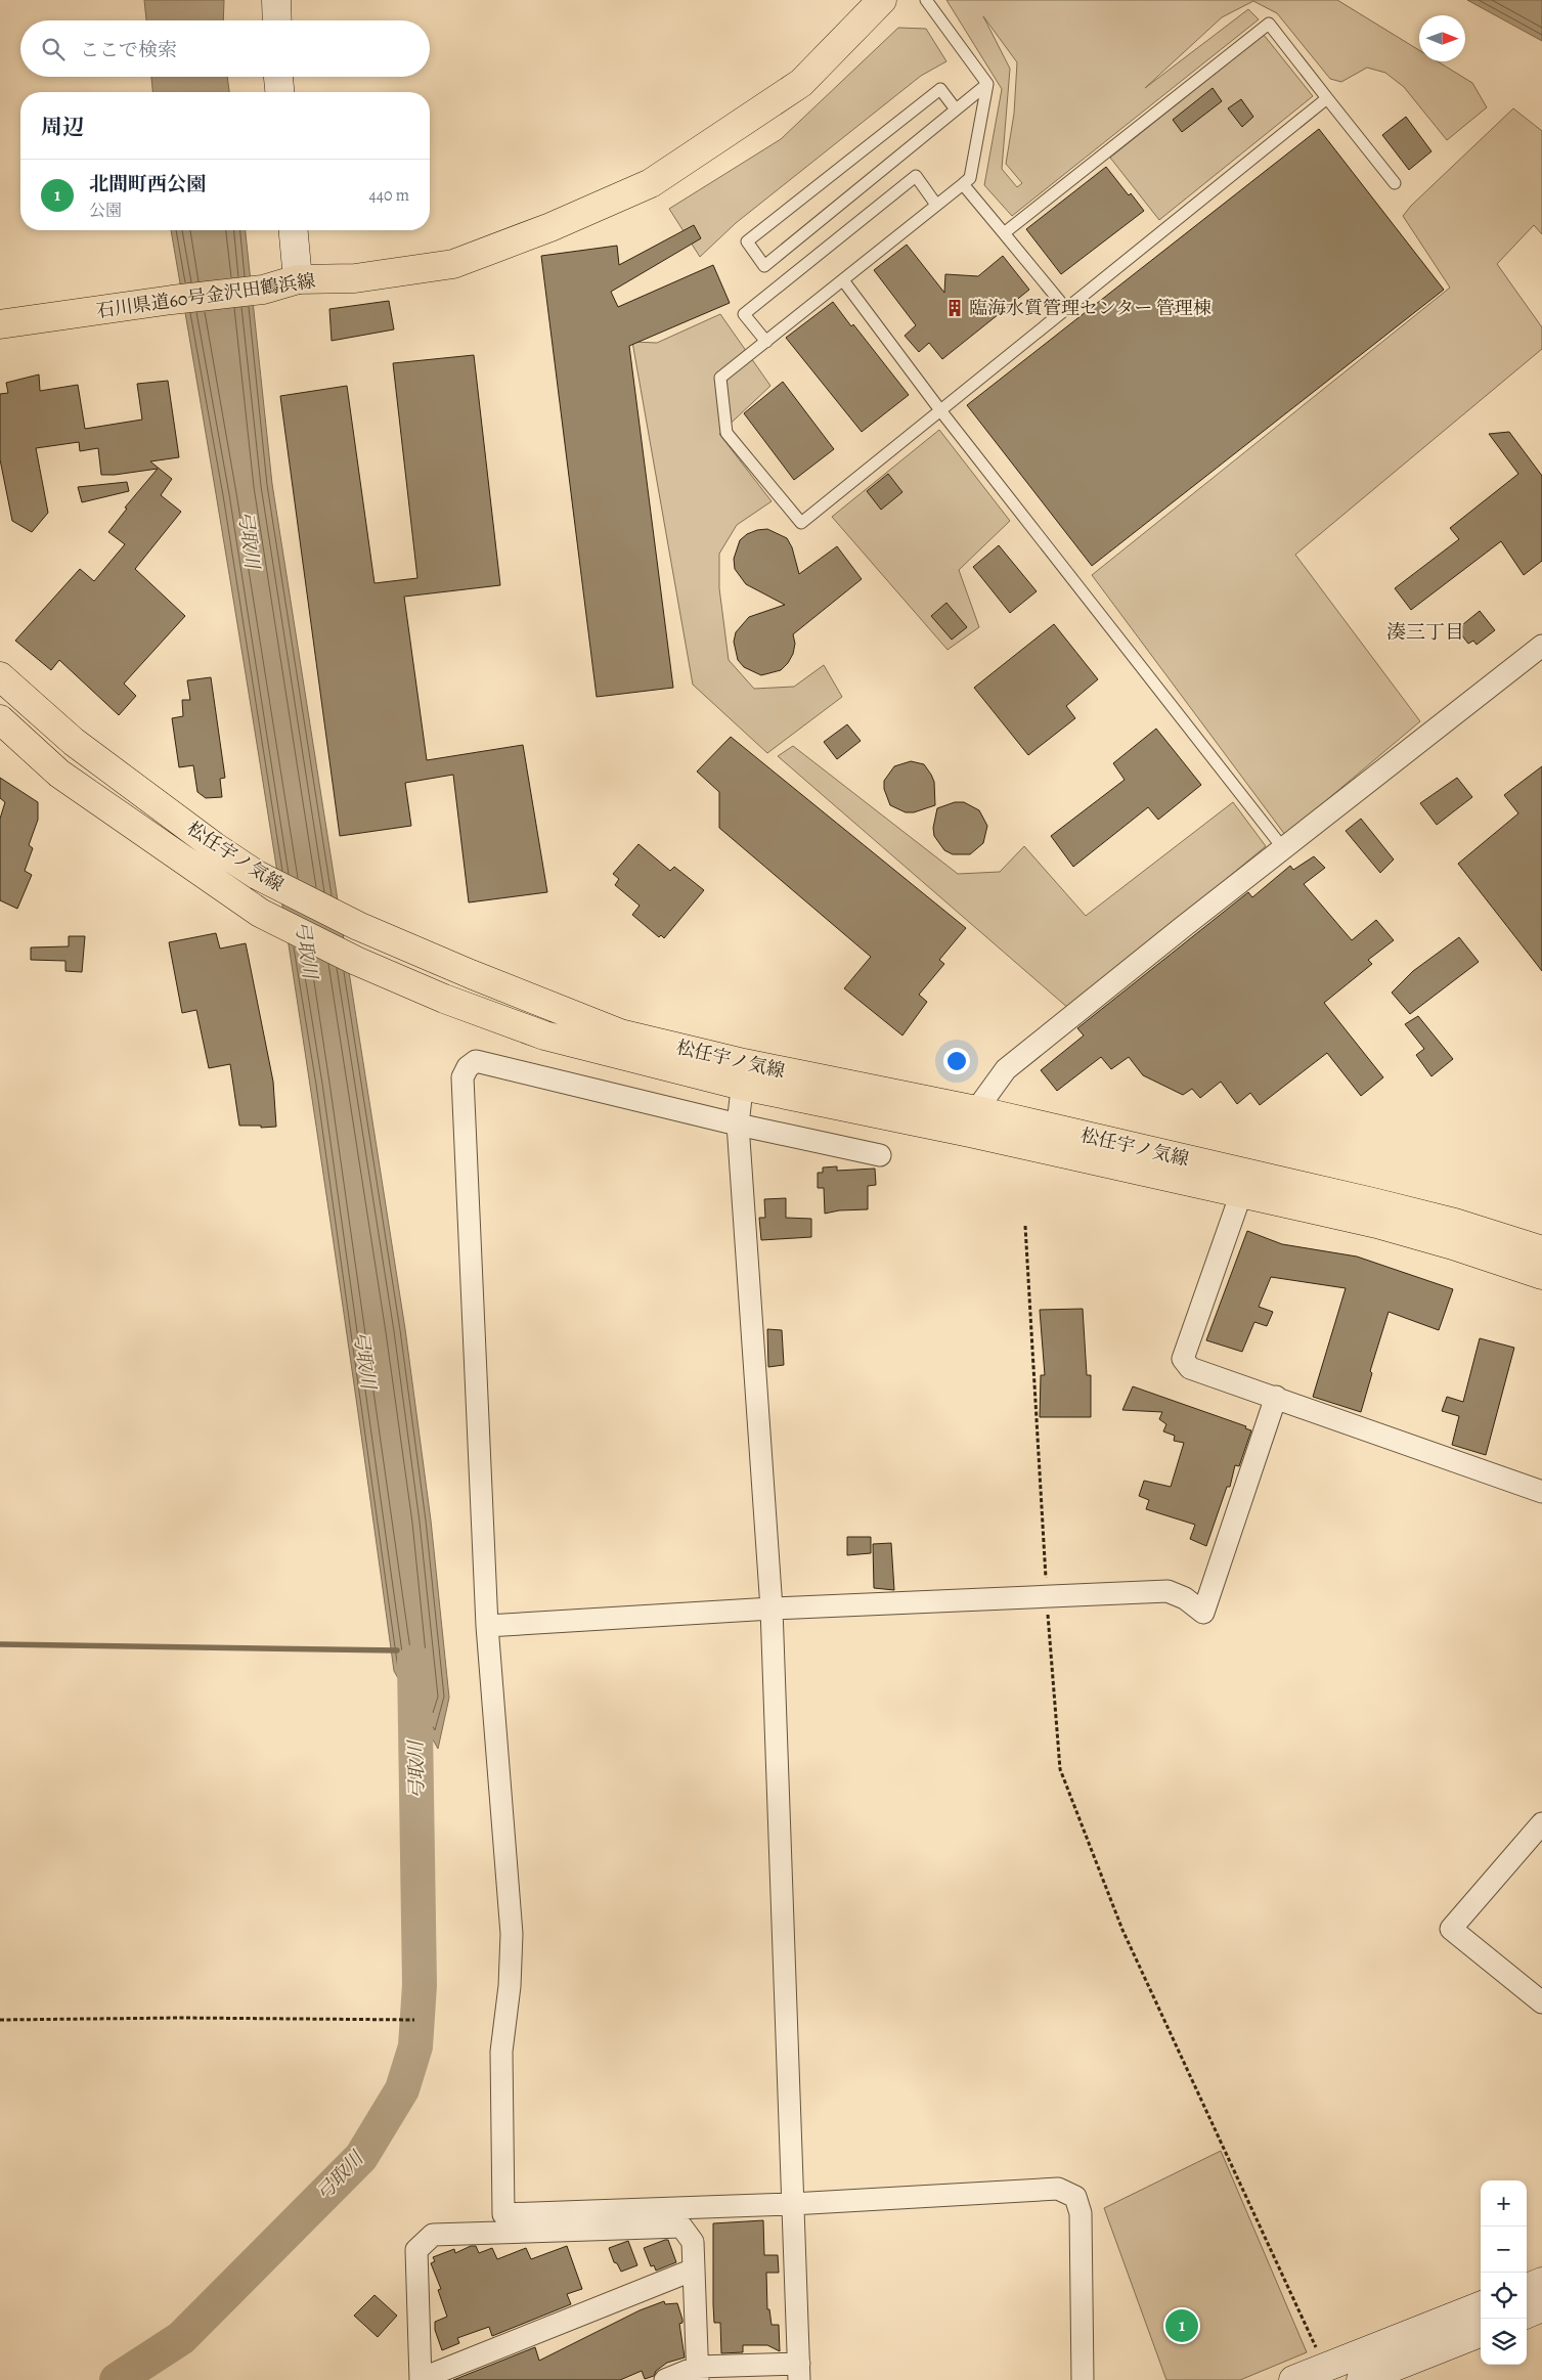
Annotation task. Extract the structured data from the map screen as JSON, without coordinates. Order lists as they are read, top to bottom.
{
  "streets": {
    "main road": ["石川県道60号金沢田鶴浜線", "松任宇ノ気線"]
  },
  "districts": ["湊三丁目"],
  "water": ["弓取川"],
  "places": {
    "building": ["臨海水質管理センター 管理棟"]
  },
  "north": "right",
  "page": {
    "search": "ここで検索",
    "heading": "周辺",
    "list": [
      {
        "mark": "1",
        "name": "北間町西公園",
        "note": "公園",
        "value": "440 m"
      }
    ],
    "map_buttons": ["+", "−"],
    "pins": "1"
  }
}
